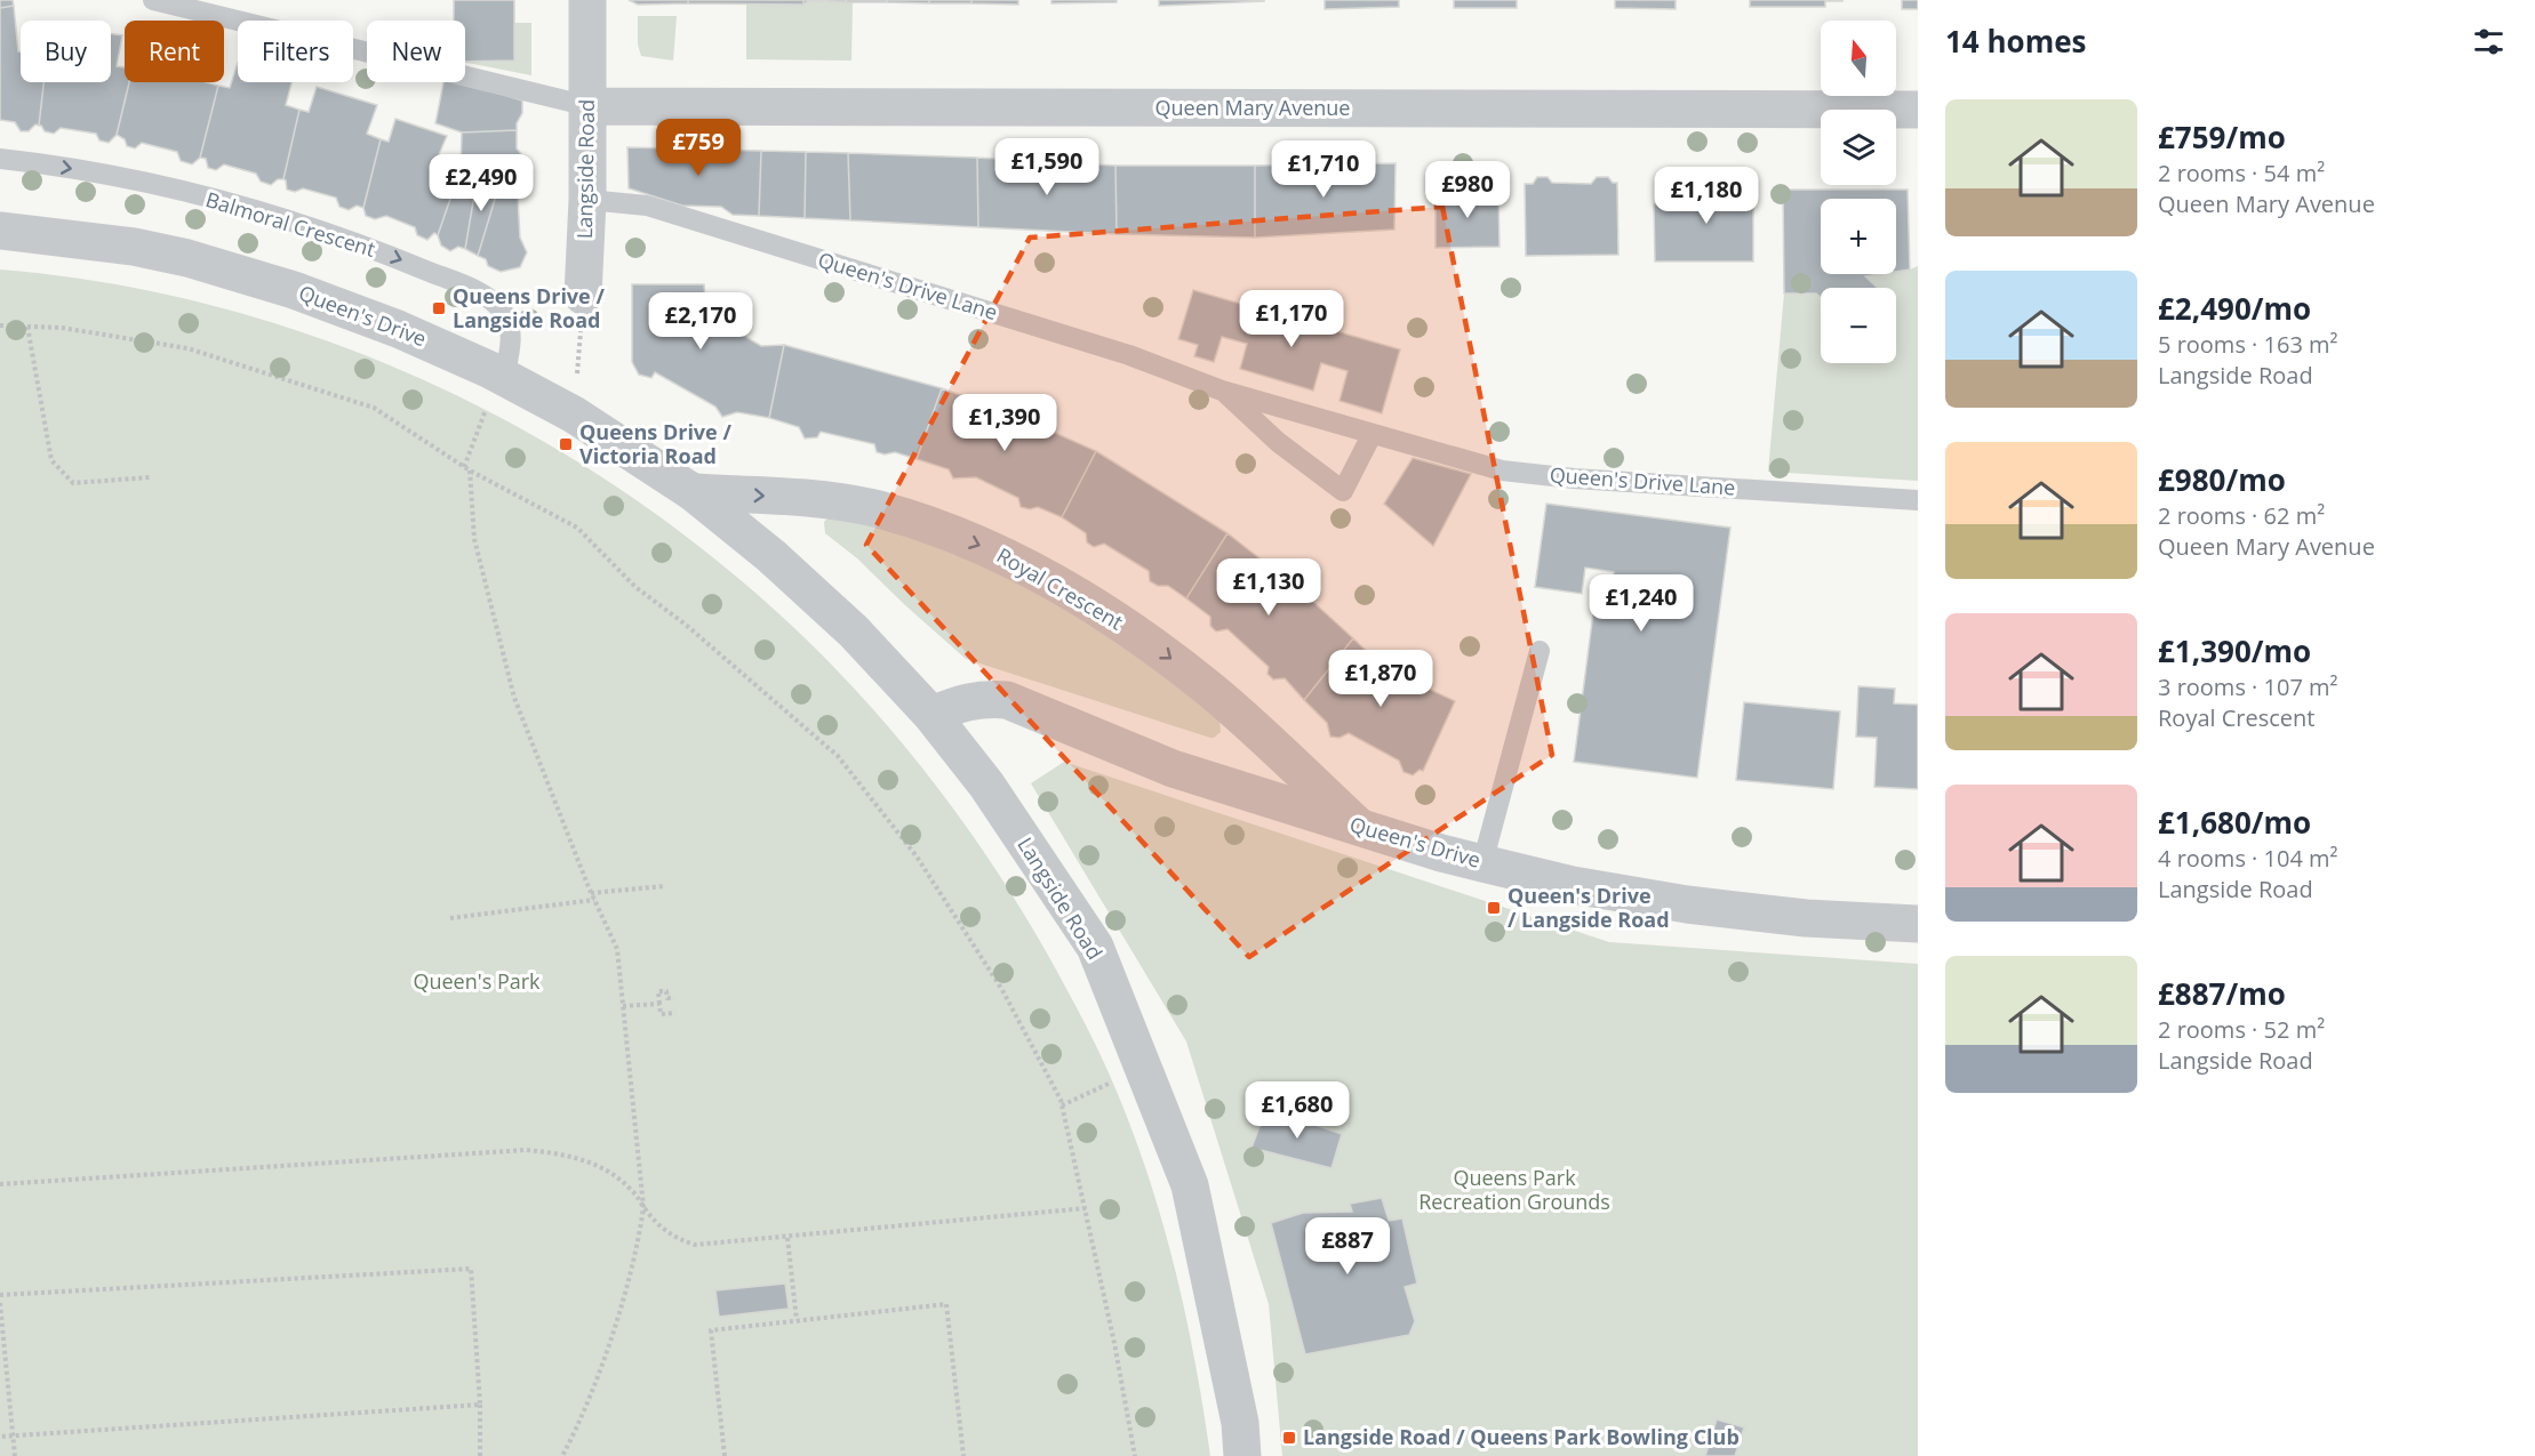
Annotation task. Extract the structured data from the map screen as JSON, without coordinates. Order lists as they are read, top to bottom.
{
  "streets": {
    "street": [
      "Queen Mary Avenue",
      "Langside Road",
      "Queen's Drive",
      "Royal Crescent"
    ],
    "lane": ["Balmoral Crescent", "Queen's Drive Lane"]
  },
  "crossings": [
    ["Queen Mary Avenue", "Langside Road"],
    ["Langside Road", "Queen's Drive Lane"],
    ["Langside Road", "Queen's Drive"],
    ["Langside Road", "Royal Crescent"],
    ["Balmoral Crescent", "Queen's Drive"],
    ["Queen's Drive", "Royal Crescent"]
  ],
  "one_way": ["Royal Crescent"],
  "parks": ["Queen's Park", "Queens Park Recreation Grounds"],
  "places": {
    "transit": [
      "Queens Drive / Langside Road",
      "Queens Drive / Victoria Road",
      "Queen's Drive / Langside Road",
      "Langside Road / Queens Park Bowling Club"
    ]
  },
  "north": "top",
  "page": {
    "heading": "14 homes",
    "map_buttons": ["+", "−"],
    "chip": [
      "Buy",
      "Rent",
      "Filters",
      "New"
    ],
    "list": [
      {
        "name": "£759/mo",
        "note": "2 rooms · 54 m² · Queen Mary Avenue"
      },
      {
        "name": "£2,490/mo",
        "note": "5 rooms · 163 m² · Langside Road"
      },
      {
        "name": "£980/mo",
        "note": "2 rooms · 62 m² · Queen Mary Avenue"
      },
      {
        "name": "£1,390/mo",
        "note": "3 rooms · 107 m² · Royal Crescent"
      },
      {
        "name": "£1,680/mo",
        "note": "4 rooms · 104 m² · Langside Road"
      },
      {
        "name": "£887/mo",
        "note": "2 rooms · 52 m² · Langside Road"
      }
    ],
    "price": [
      "£759",
      "£1,590",
      "£1,710",
      "£2,490",
      "£980",
      "£1,180",
      "£1,170",
      "£2,170",
      "£1,390",
      "£1,130",
      "£1,240",
      "£1,870",
      "£1,680",
      "£887"
    ]
  }
}
